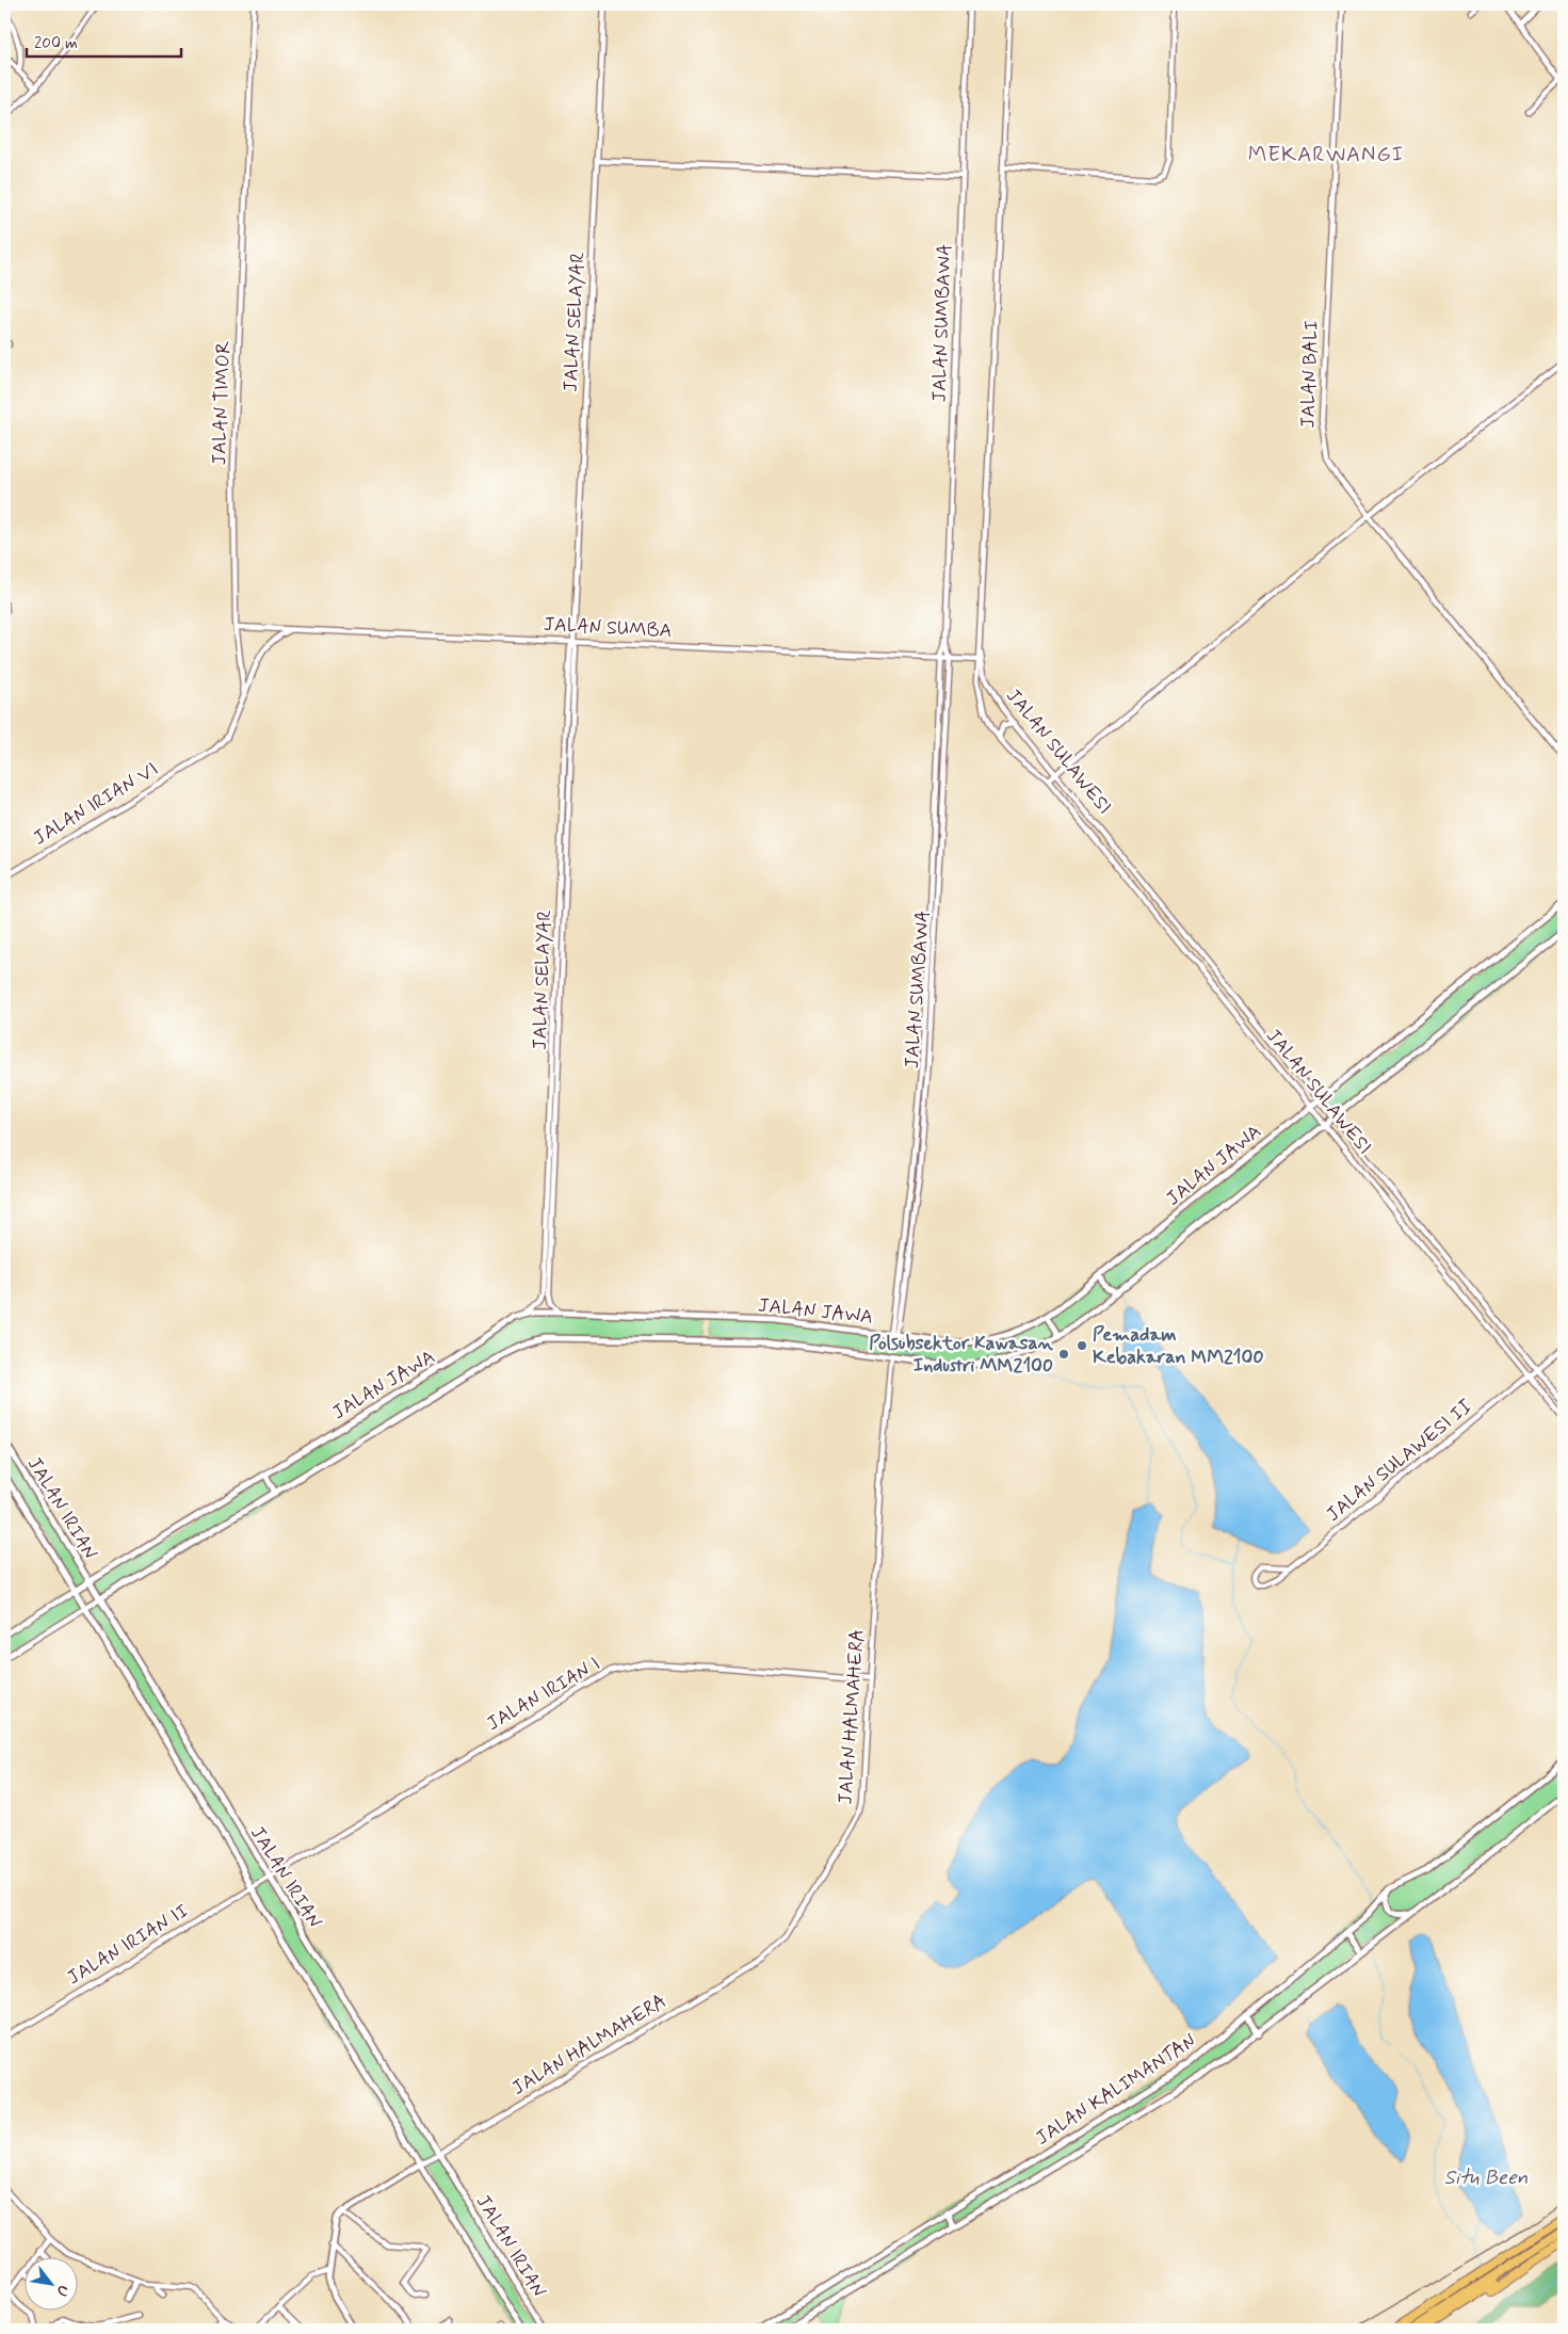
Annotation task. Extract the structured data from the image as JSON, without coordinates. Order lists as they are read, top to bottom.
{
  "streets": {
    "street": [
      "JALAN SELAYAR",
      "JALAN SUMBAWA",
      "JALAN BALI",
      "JALAN TIMOR",
      "JALAN SUMBA",
      "JALAN SULAWESI",
      "JALAN IRIAN VI",
      "JALAN JAWA",
      "JALAN SULAWESI II",
      "JALAN IRIAN",
      "JALAN IRIAN I",
      "JALAN HALMAHERA",
      "JALAN IRIAN II",
      "JALAN KALIMANTAN"
    ]
  },
  "crossings": [
    ["JALAN SELAYAR", "JALAN SUMBA"],
    ["JALAN SELAYAR", "JALAN JAWA"],
    ["JALAN SUMBAWA", "JALAN SUMBA"],
    ["JALAN SUMBAWA", "JALAN JAWA"],
    ["JALAN TIMOR", "JALAN SUMBA"],
    ["JALAN TIMOR", "JALAN IRIAN VI"],
    ["JALAN SUMBA", "JALAN SULAWESI"],
    ["JALAN SULAWESI", "JALAN JAWA"],
    ["JALAN SULAWESI", "JALAN SULAWESI II"],
    ["JALAN JAWA", "JALAN IRIAN"],
    ["JALAN JAWA", "JALAN HALMAHERA"],
    ["JALAN IRIAN", "JALAN IRIAN I"],
    ["JALAN IRIAN", "JALAN HALMAHERA"],
    ["JALAN IRIAN", "JALAN IRIAN II"],
    ["JALAN IRIAN I", "JALAN HALMAHERA"],
    ["JALAN IRIAN I", "JALAN IRIAN II"]
  ],
  "districts": ["MEKARWANGI"],
  "water": ["Situ Been"],
  "places": ["Pemadam Kebakaran MM2100", "Polsubsektor Kawasan Industri MM2100"],
  "scale_bar": "200 m",
  "north": "bottom right"
}
